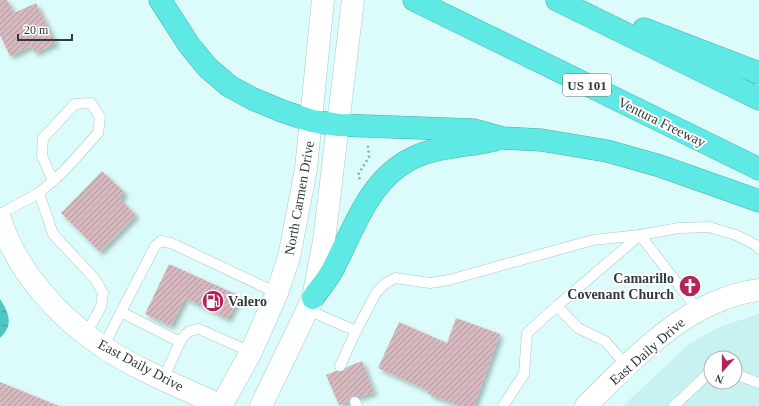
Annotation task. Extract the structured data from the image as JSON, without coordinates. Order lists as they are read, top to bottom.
{
  "streets": {
    "highway": ["US 101", "Ventura Freeway"],
    "main road": ["North Carmen Drive", "East Daily Drive"]
  },
  "crossings": [
    ["North Carmen Drive", "East Daily Drive"]
  ],
  "places": {
    "church": ["Camarillo Covenant Church"],
    "fuel station": ["Valero"]
  },
  "scale_bar": "20 m",
  "north": "bottom"
}
